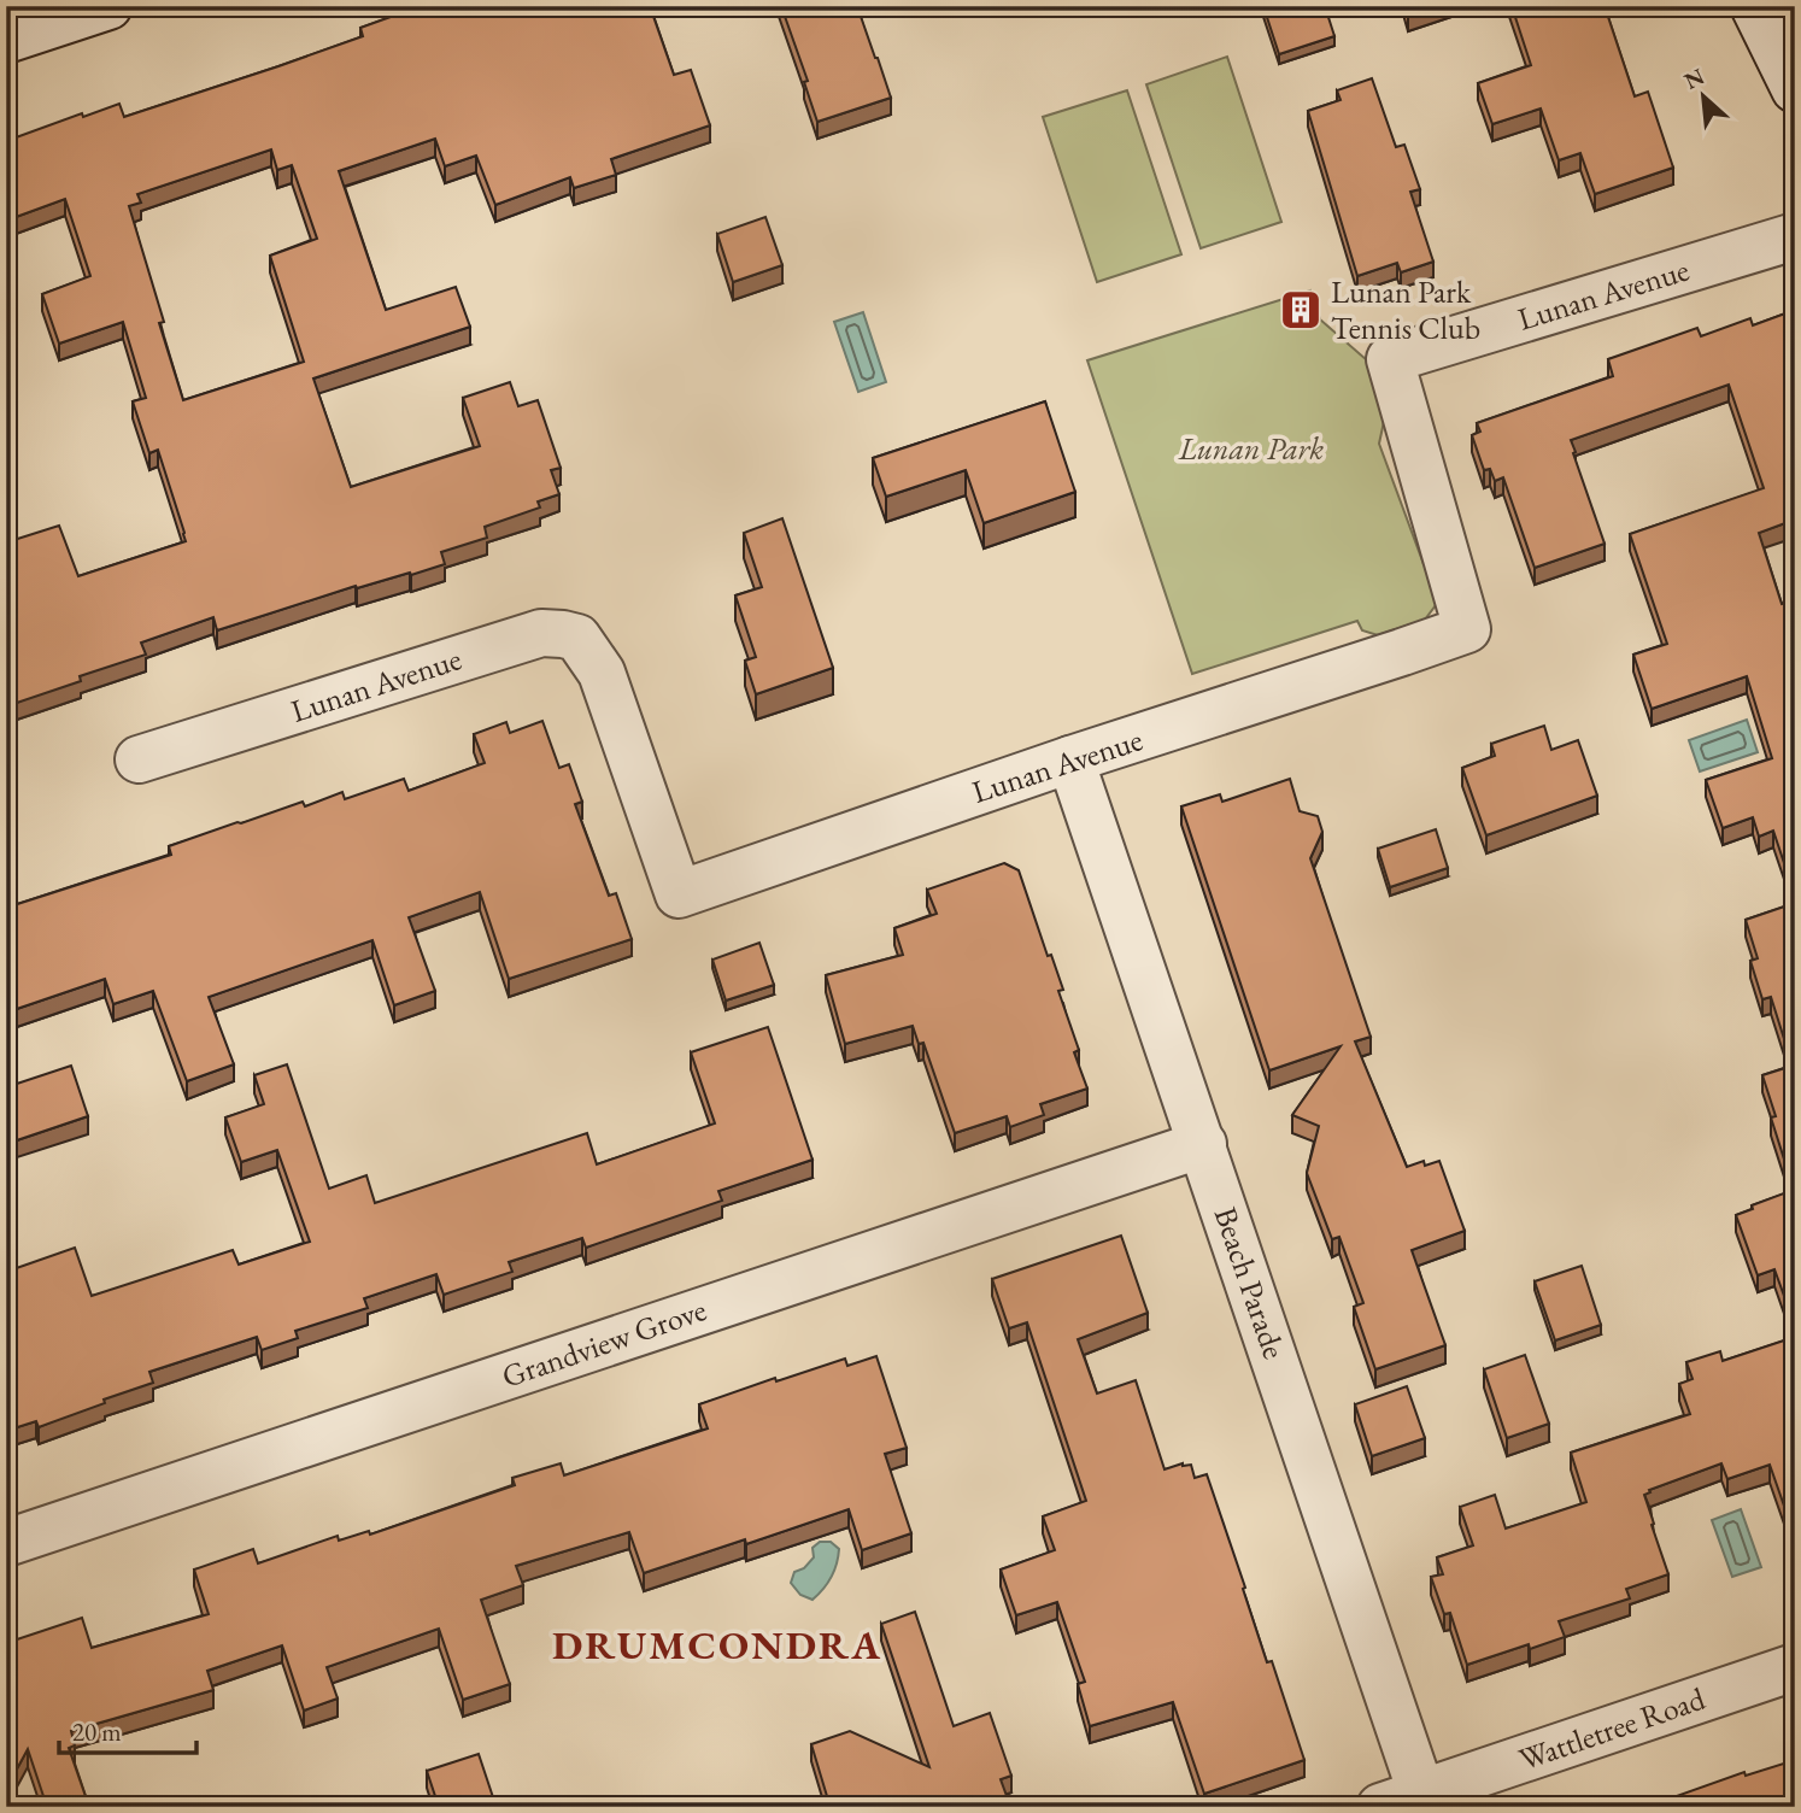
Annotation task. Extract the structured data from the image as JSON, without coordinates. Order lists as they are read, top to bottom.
{
  "streets": {
    "street": [
      "Lunan Avenue",
      "Beach Parade",
      "Grandview Grove",
      "Wattletree Road"
    ]
  },
  "crossings": [
    ["Lunan Avenue", "Beach Parade"],
    ["Beach Parade", "Grandview Grove"],
    ["Beach Parade", "Wattletree Road"]
  ],
  "districts": ["DRUMCONDRA"],
  "parks": ["Lunan Park"],
  "places": {
    "building": ["Lunan Park Tennis Club"]
  },
  "scale_bar": "20 m",
  "north": "top left"
}
